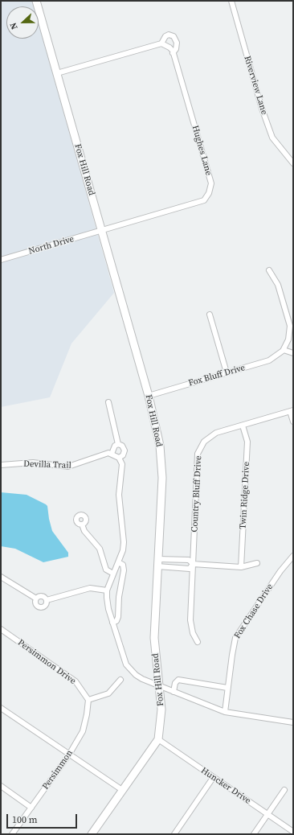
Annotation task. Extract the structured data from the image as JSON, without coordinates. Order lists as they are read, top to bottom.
{
  "streets": {
    "street": [
      "Riverview Lane",
      "Hughes Lane",
      "Fox Hill Road",
      "North Drive",
      "Fox Bluff Drive",
      "Devilla Trail",
      "Country Bluff Drive",
      "Twin Ridge Drive",
      "Fox Chase Drive",
      "Persimmon Drive",
      "Persimmon",
      "Huncker Drive"
    ]
  },
  "crossings": [
    ["Hughes Lane", "Fox Hill Road"],
    ["Hughes Lane", "North Drive"],
    ["Fox Hill Road", "North Drive"],
    ["Fox Hill Road", "Fox Bluff Drive"],
    ["Fox Hill Road", "Huncker Drive"],
    ["Country Bluff Drive", "Twin Ridge Drive"],
    ["Persimmon Drive", "Persimmon"]
  ],
  "scale_bar": "100 m",
  "north": "left"
}
